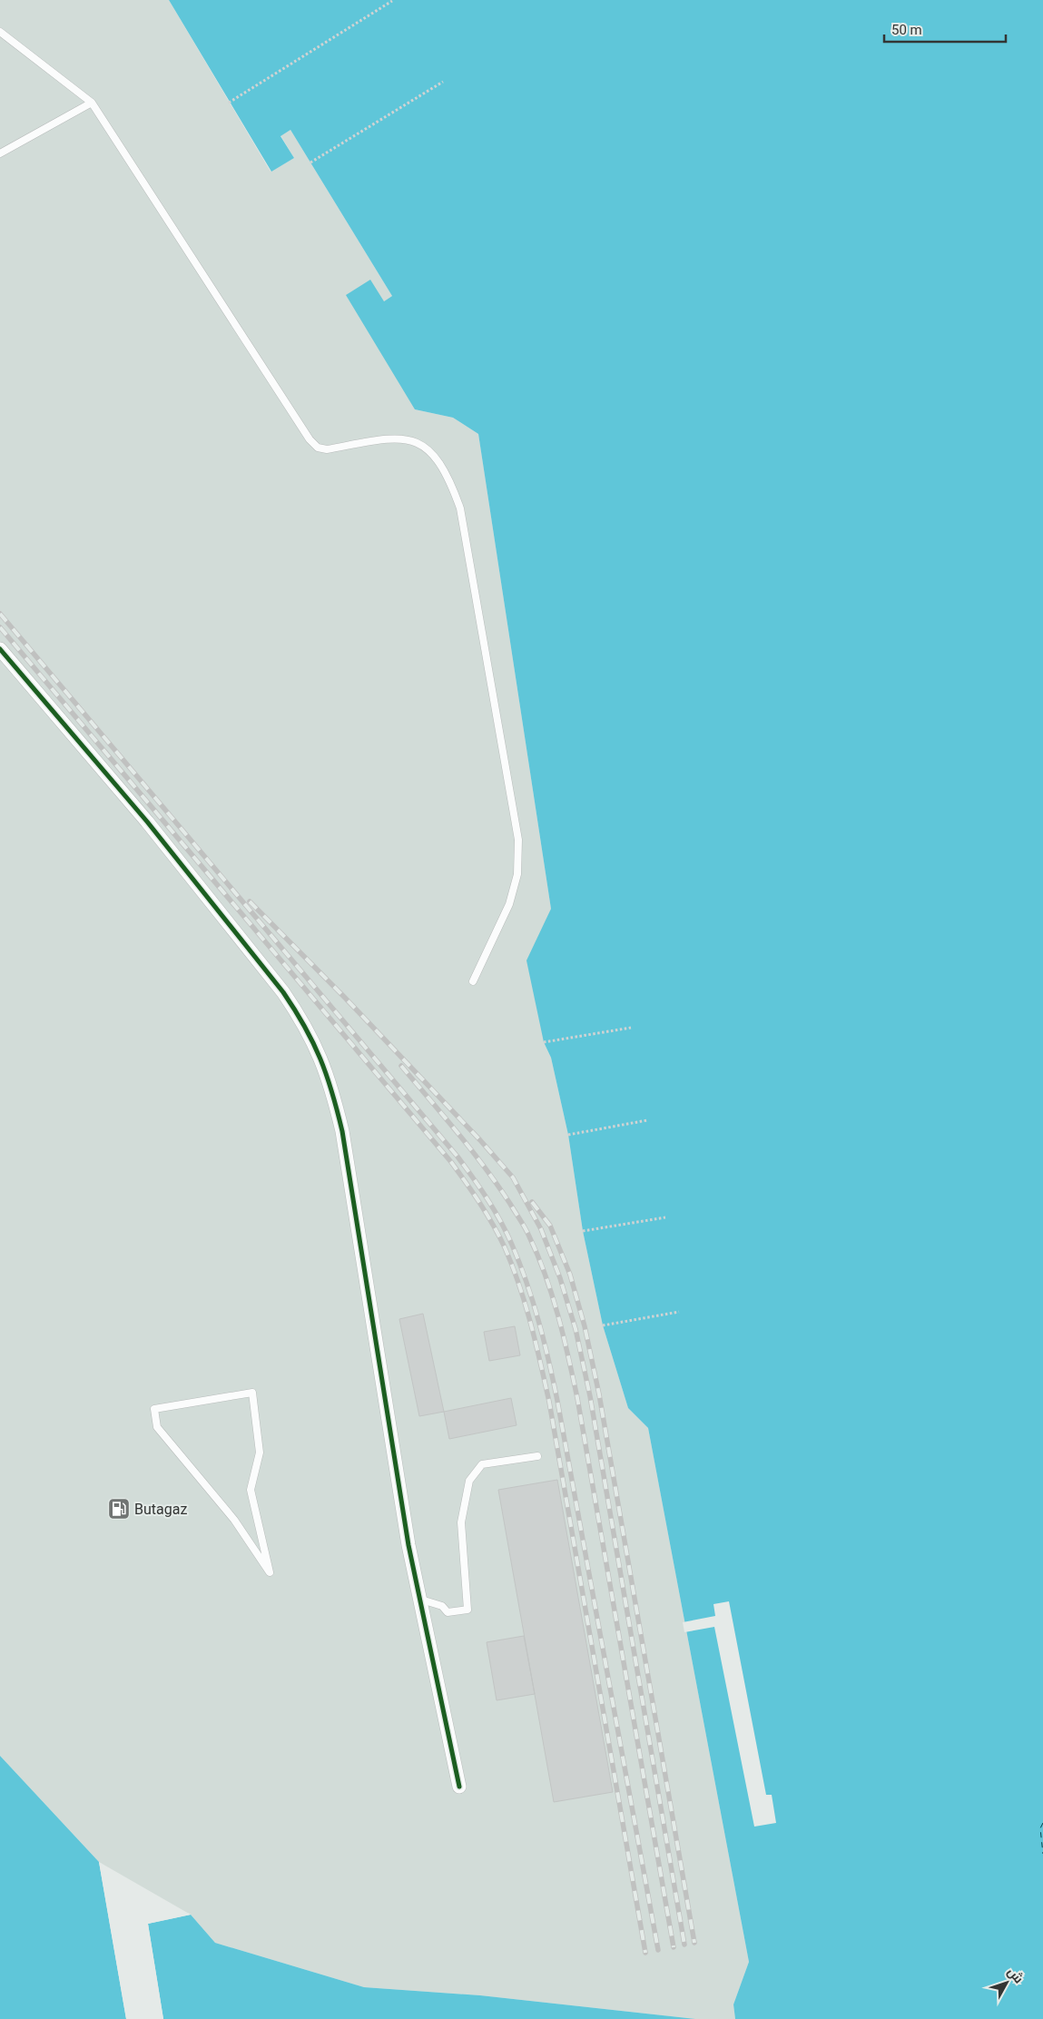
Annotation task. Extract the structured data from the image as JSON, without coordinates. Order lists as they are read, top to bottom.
{
  "places": {
    "fuel station": ["Butagaz"]
  },
  "scale_bar": "50 m",
  "north": "top right"
}
